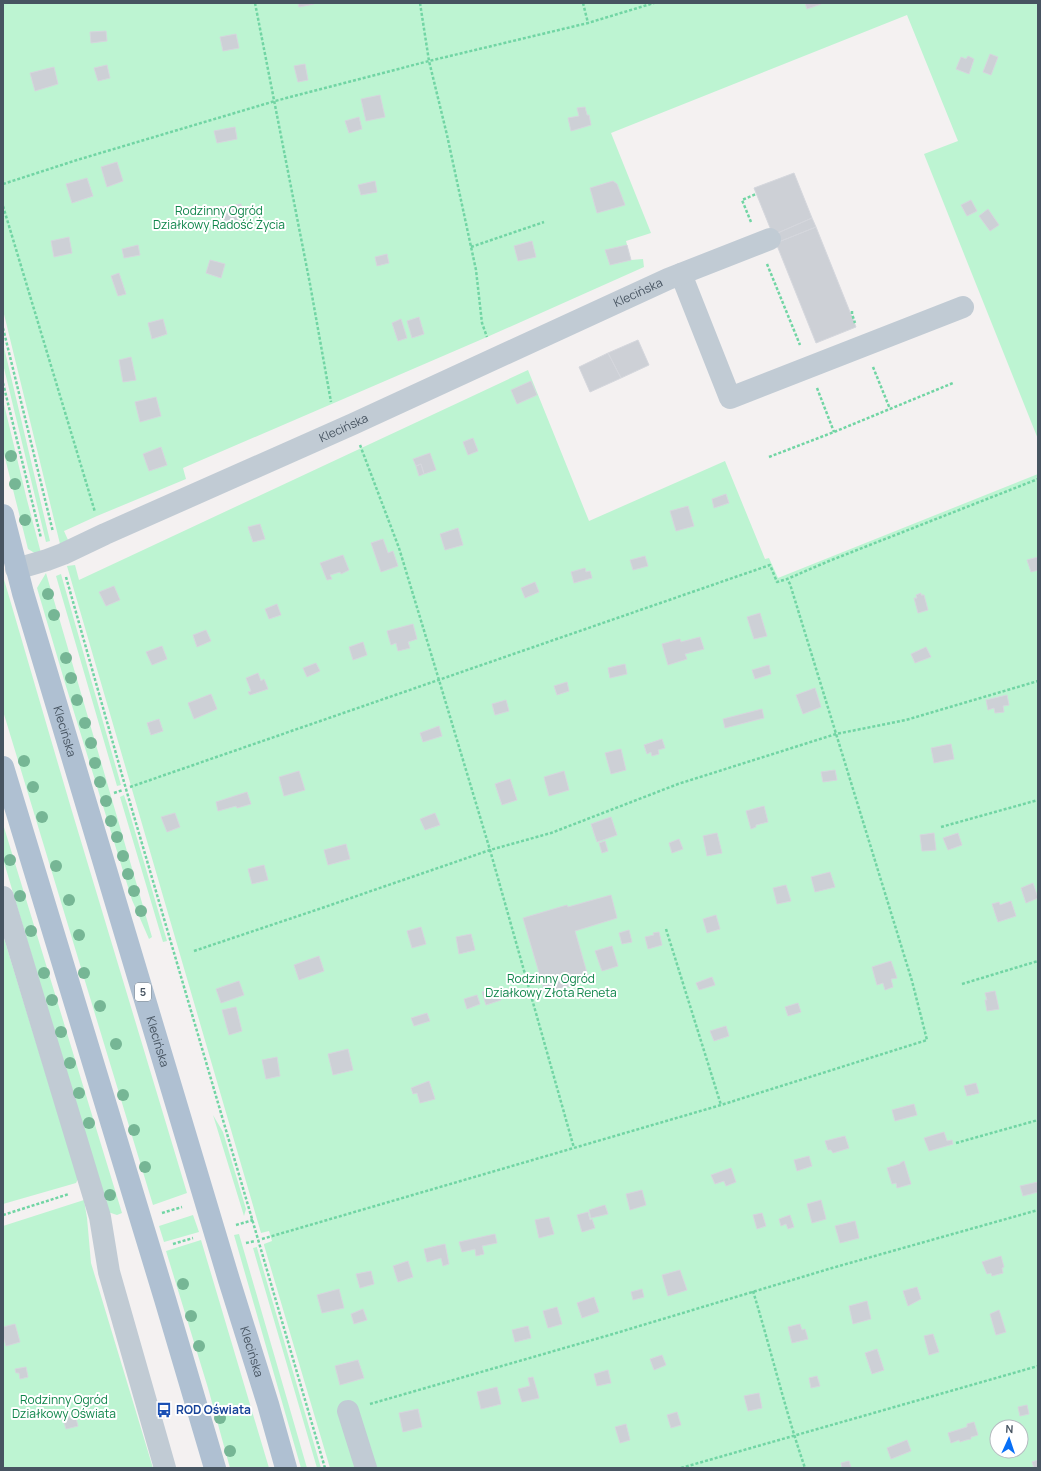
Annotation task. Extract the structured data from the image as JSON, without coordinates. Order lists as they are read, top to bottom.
{
  "streets": {
    "main road": ["Klecińska", "5"]
  },
  "parks": ["Rodzinny Ogród Działkowy Radość Życia", "Rodzinny Ogród Działkowy Złota Reneta", "Rodzinny Ogród Działkowy Oświata"],
  "places": {
    "bus stop": ["ROD Oświata"]
  },
  "north": "top"
}
